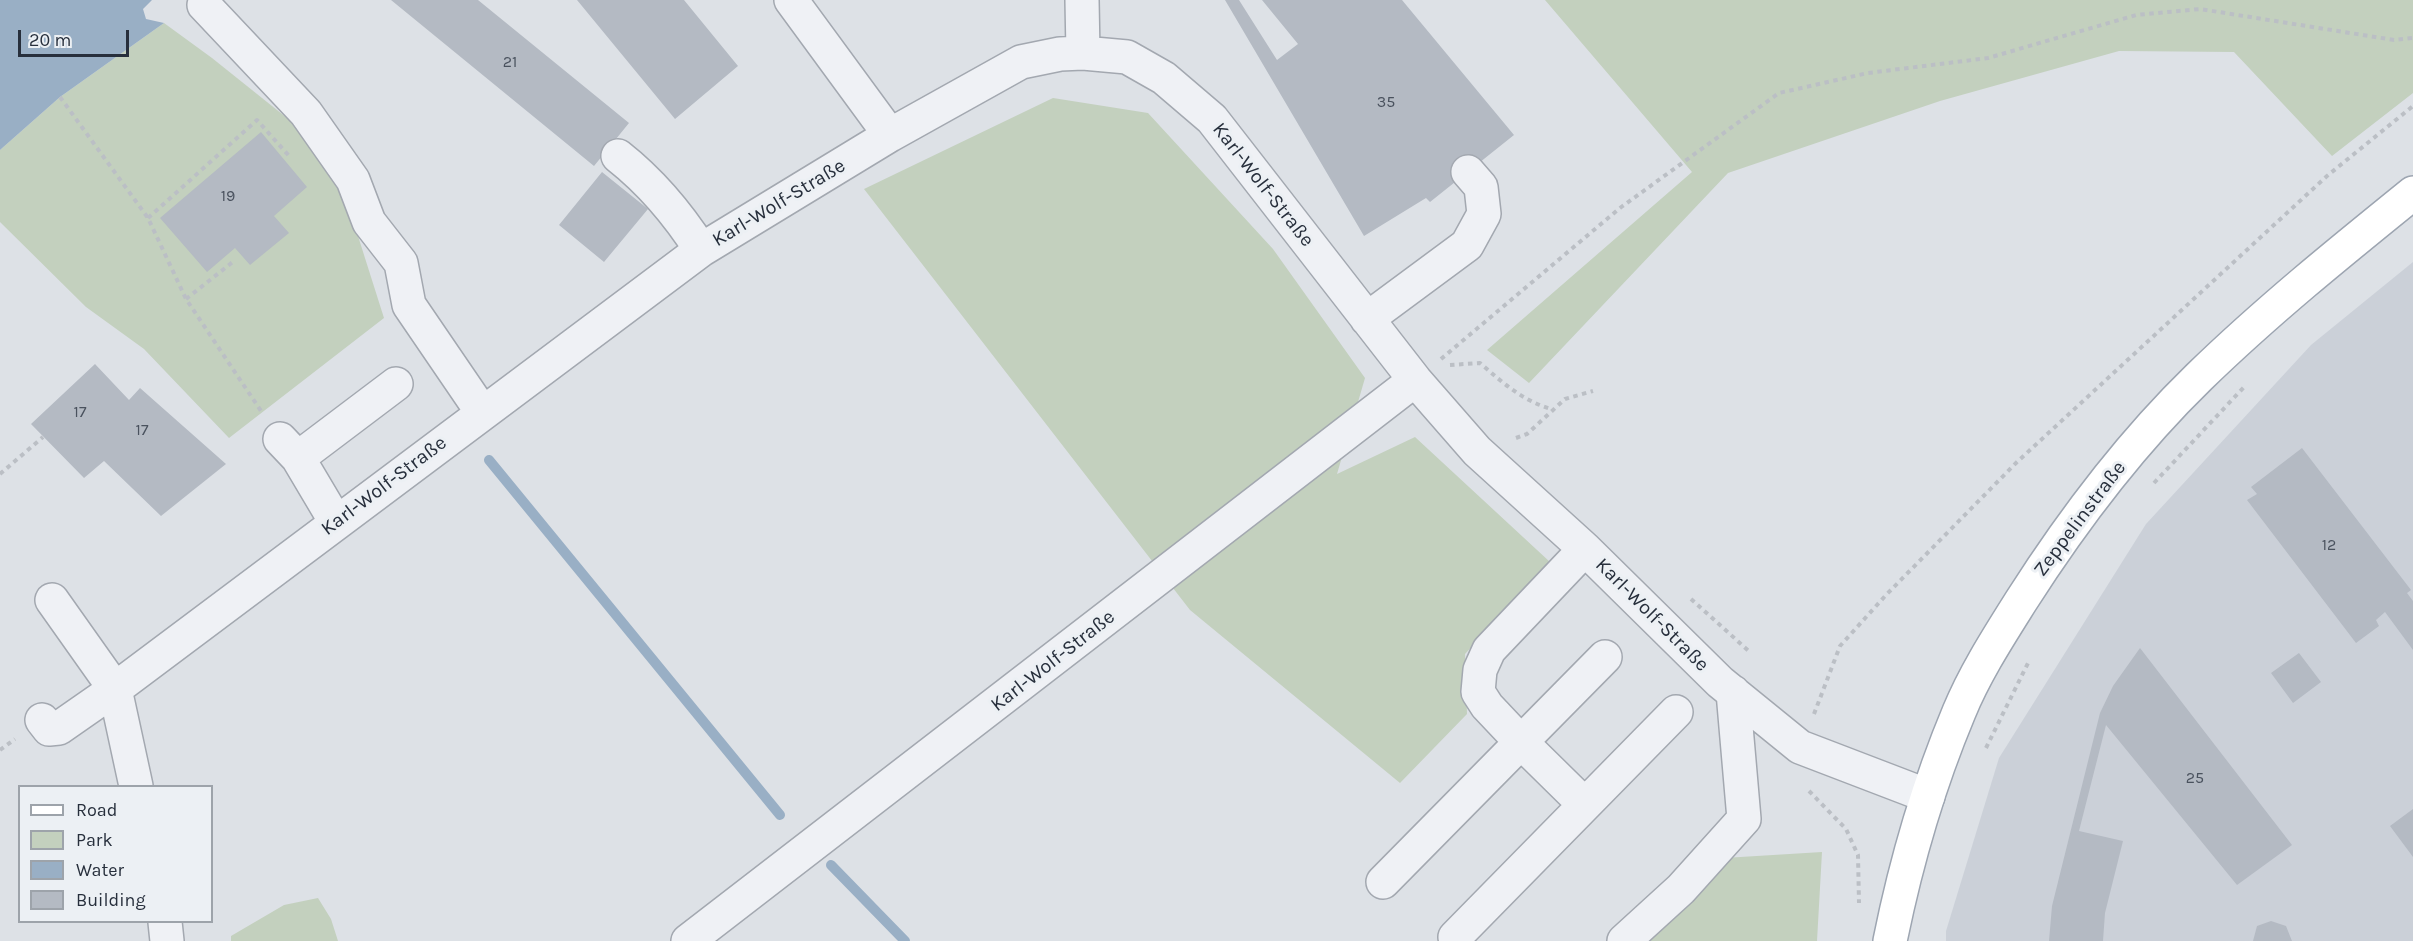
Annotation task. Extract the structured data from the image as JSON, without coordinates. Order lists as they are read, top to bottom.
{
  "streets": {
    "main road": ["Zeppelinstraße"],
    "street": ["Karl-Wolf-Straße"]
  },
  "crossings": [
    ["Karl-Wolf-Straße", "Zeppelinstraße"]
  ],
  "house_numbers": [
    "21",
    "35",
    "19",
    "17",
    "17",
    "12",
    "25"
  ],
  "legend": [
    "Road",
    "Park",
    "Water",
    "Building"
  ],
  "scale_bar": "20 m"
}
